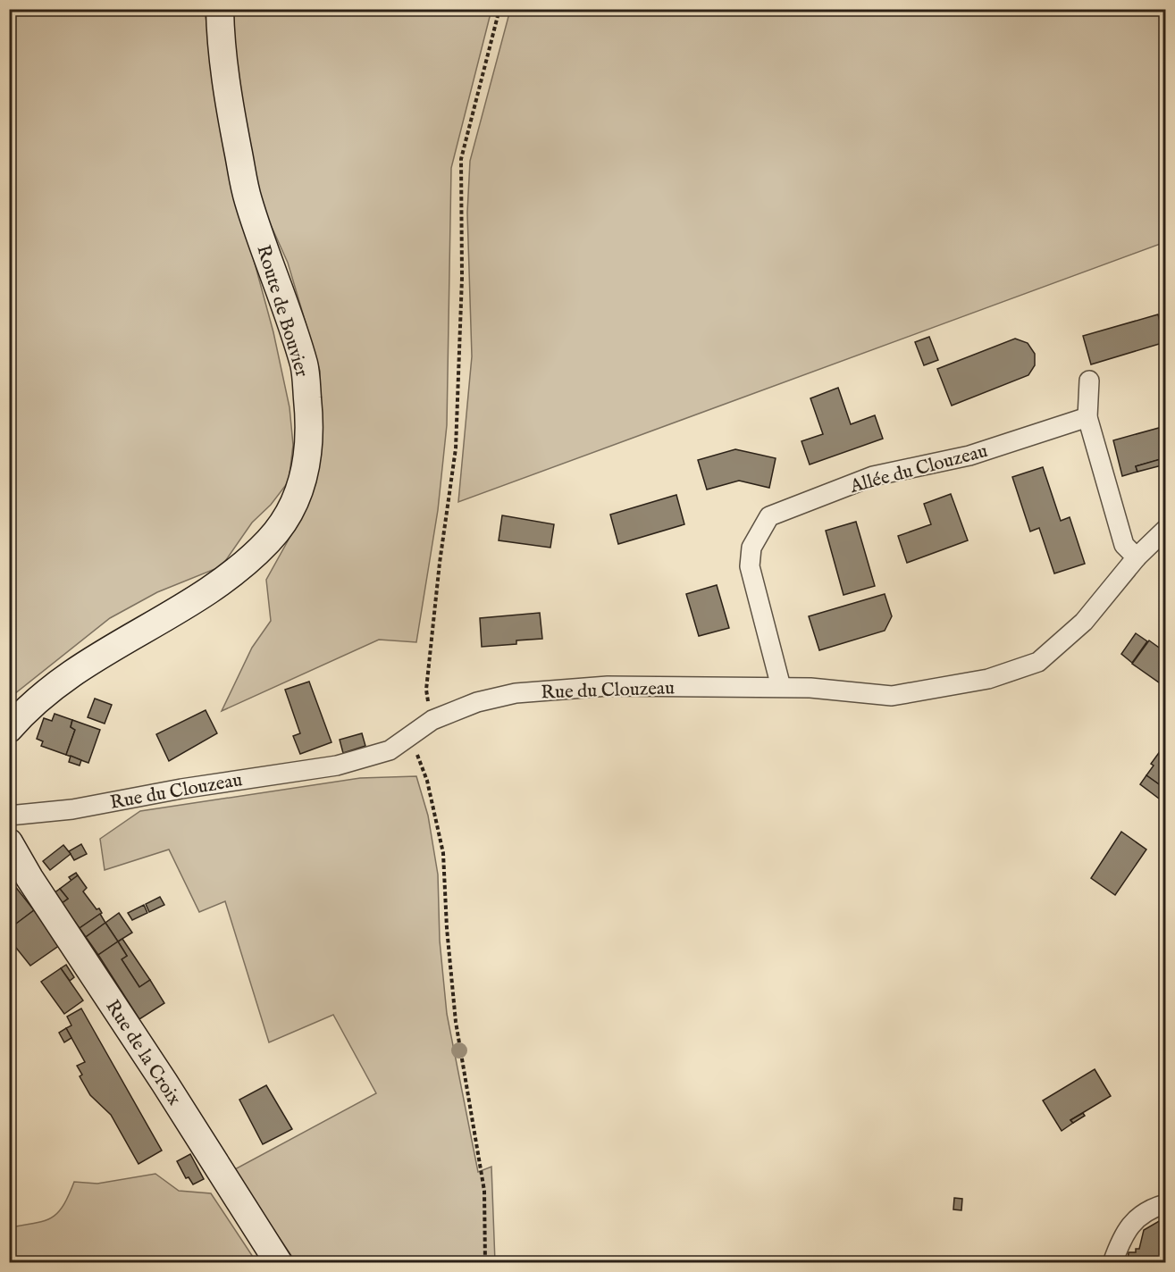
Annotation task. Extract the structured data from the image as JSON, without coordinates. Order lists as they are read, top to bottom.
{
  "streets": {
    "street": [
      "Route de Bouvier",
      "Allée du Clouzeau",
      "Rue du Clouzeau",
      "Rue de la Croix"
    ]
  },
  "crossings": [
    ["Allée du Clouzeau", "Rue du Clouzeau"]
  ]
}
